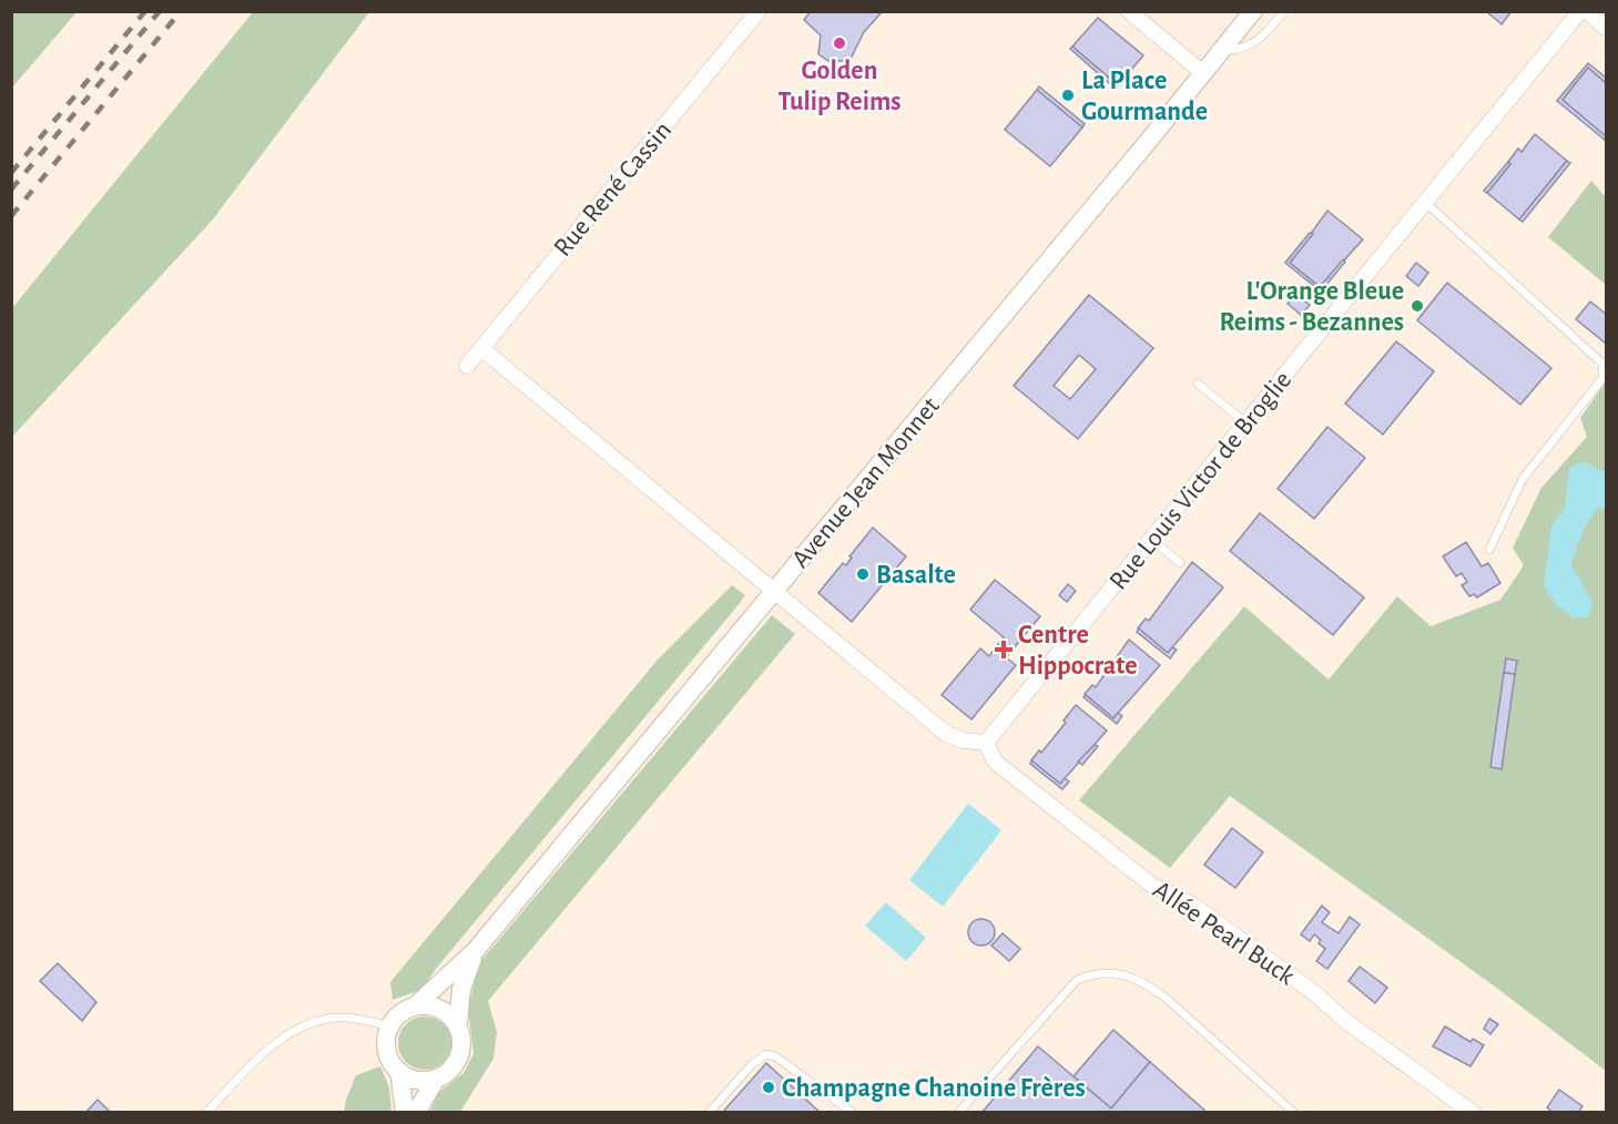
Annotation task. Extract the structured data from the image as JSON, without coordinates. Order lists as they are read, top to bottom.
{
  "streets": {
    "street": [
      "Rue René Cassin",
      "Rue Louis Victor de Broglie",
      "Avenue Jean Monnet",
      "Allée Pearl Buck"
    ]
  },
  "crossings": [
    ["Rue Louis Victor de Broglie", "Allée Pearl Buck"]
  ],
  "places": {
    "other": [
      "Golden Tulip Reims",
      "La Place Gourmande",
      "L'Orange Bleue Reims - Bezannes",
      "Basalte",
      "Champagne Chanoine Frères"
    ],
    "health": ["Centre Hippocrate"]
  }
}
